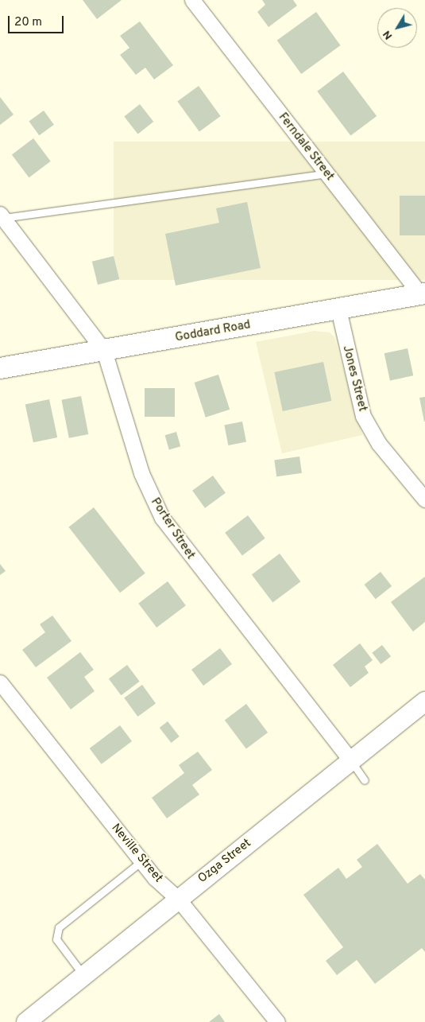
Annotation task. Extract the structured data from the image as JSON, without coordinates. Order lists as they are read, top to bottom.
{
  "streets": {
    "main road": ["Goddard Road"],
    "street": [
      "Ferndale Street",
      "Jones Street",
      "Porter Street",
      "Neville Street",
      "Ozga Street"
    ]
  },
  "crossings": [
    ["Ferndale Street", "Goddard Road"],
    ["Goddard Road", "Jones Street"],
    ["Goddard Road", "Porter Street"],
    ["Porter Street", "Ozga Street"],
    ["Neville Street", "Ozga Street"]
  ],
  "scale_bar": "20 m",
  "north": "bottom left"
}
